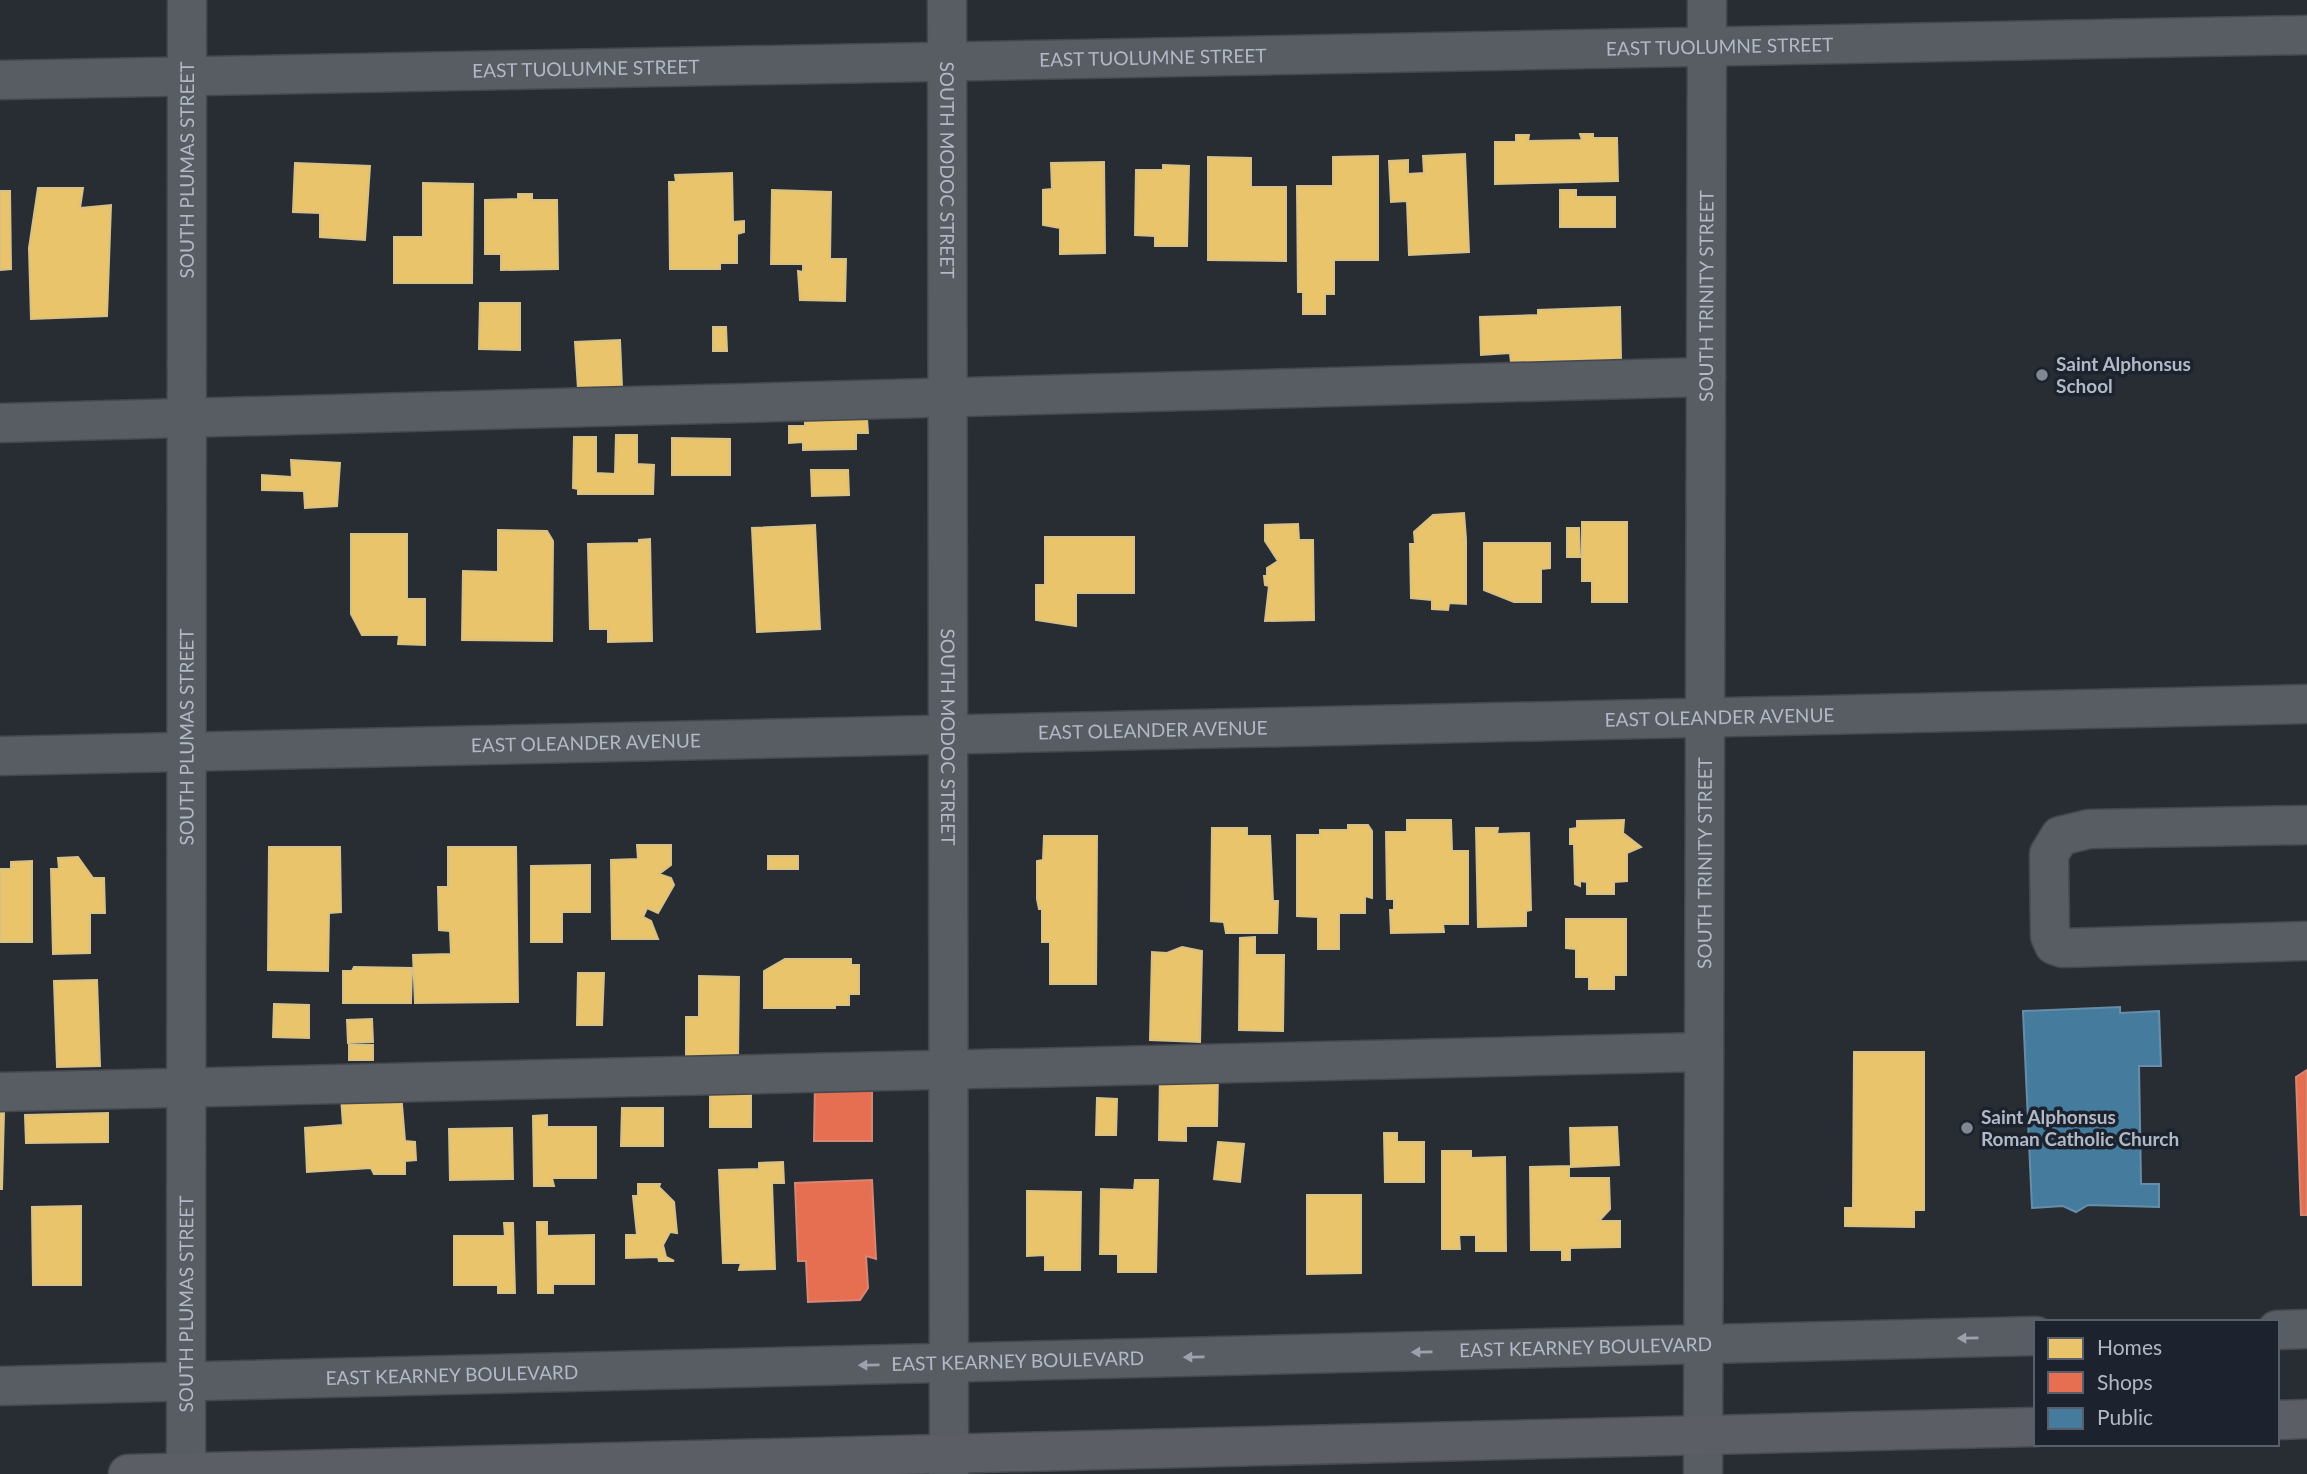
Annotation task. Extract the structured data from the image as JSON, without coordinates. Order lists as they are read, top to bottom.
{
  "streets": {
    "street": [
      "EAST TUOLUMNE STREET",
      "SOUTH PLUMAS STREET",
      "SOUTH MODOC STREET",
      "SOUTH TRINITY STREET",
      "EAST OLEANDER AVENUE",
      "EAST KEARNEY BOULEVARD"
    ]
  },
  "crossings": [
    ["EAST TUOLUMNE STREET", "SOUTH PLUMAS STREET"],
    ["EAST TUOLUMNE STREET", "SOUTH MODOC STREET"],
    ["EAST TUOLUMNE STREET", "SOUTH TRINITY STREET"],
    ["SOUTH PLUMAS STREET", "EAST OLEANDER AVENUE"],
    ["SOUTH PLUMAS STREET", "EAST KEARNEY BOULEVARD"],
    ["SOUTH MODOC STREET", "EAST OLEANDER AVENUE"],
    ["SOUTH MODOC STREET", "EAST KEARNEY BOULEVARD"],
    ["SOUTH TRINITY STREET", "EAST OLEANDER AVENUE"],
    ["SOUTH TRINITY STREET", "EAST KEARNEY BOULEVARD"]
  ],
  "places": ["Saint Alphonsus School", "Saint Alphonsus Roman Catholic Church"],
  "legend": ["Homes", "Shops", "Public"]
}
